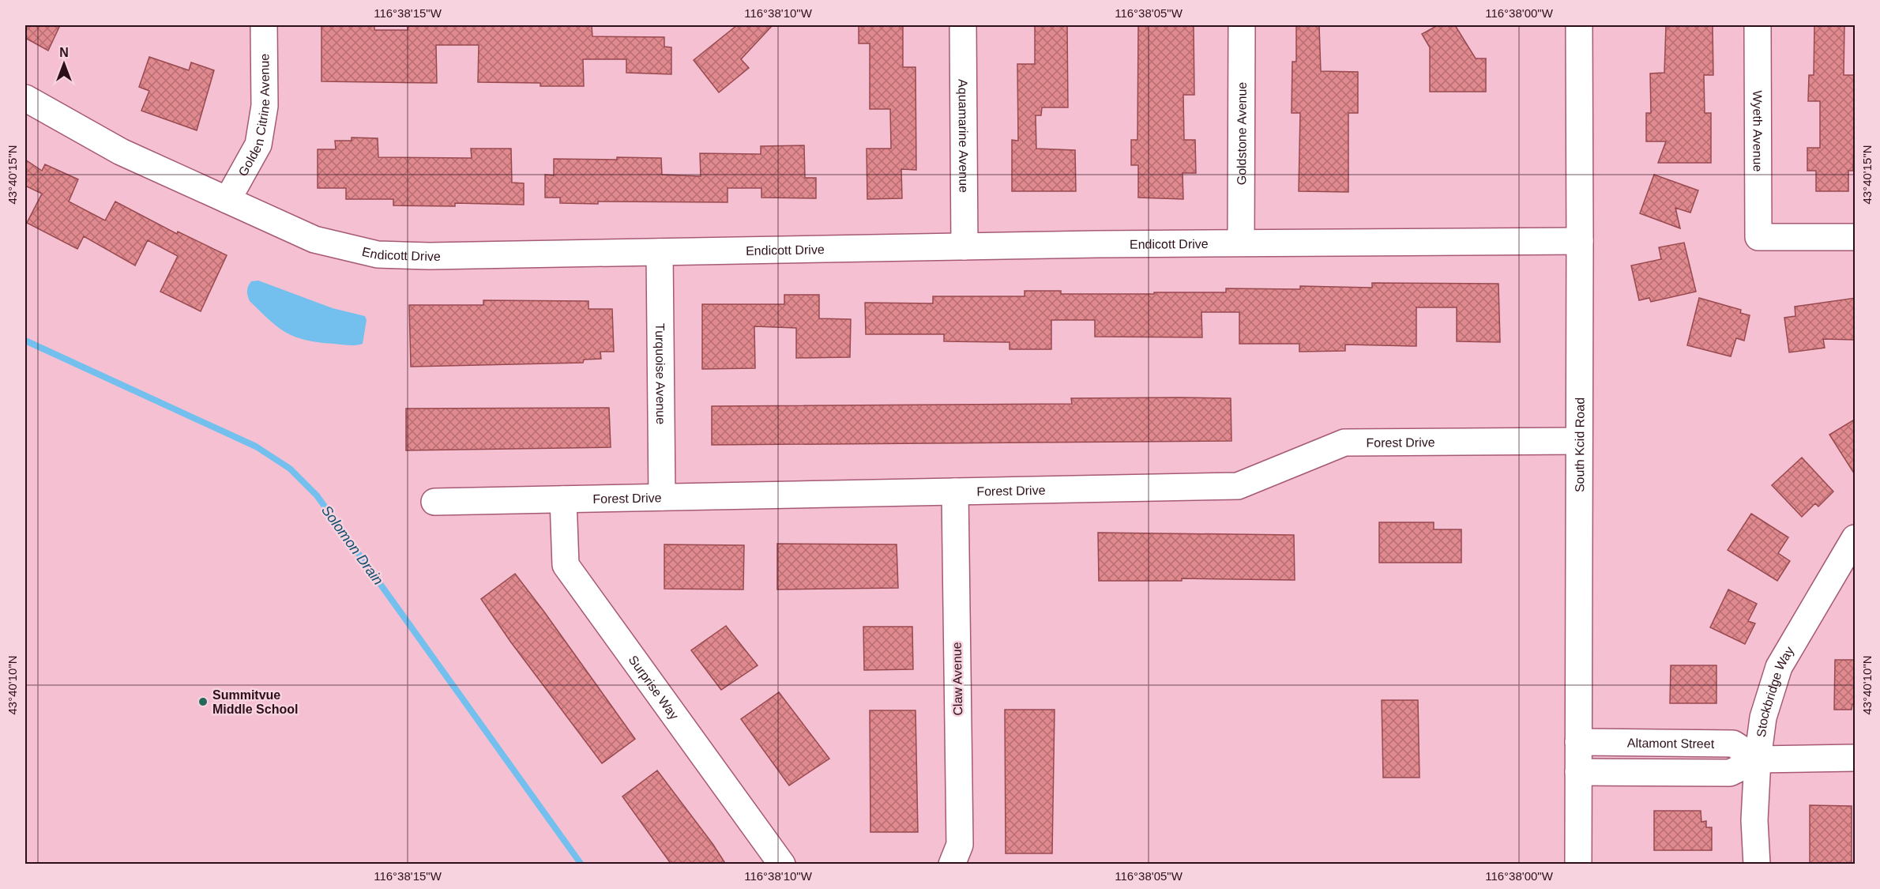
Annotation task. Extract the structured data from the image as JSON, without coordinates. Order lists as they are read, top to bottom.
{
  "streets": {
    "street": [
      "Golden Citrine Avenue",
      "Wyeth Avenue",
      "Goldstone Avenue",
      "Aquamarine Avenue",
      "Endicott Drive",
      "Turquoise Avenue",
      "Forest Drive",
      "South Kcid Road",
      "Claw Avenue",
      "Surprise Way",
      "Stockbridge Way",
      "Altamont Street"
    ]
  },
  "crossings": [
    ["Golden Citrine Avenue", "Endicott Drive"],
    ["Goldstone Avenue", "Endicott Drive"],
    ["Aquamarine Avenue", "Endicott Drive"],
    ["Endicott Drive", "Turquoise Avenue"],
    ["Endicott Drive", "South Kcid Road"],
    ["Turquoise Avenue", "Forest Drive"],
    ["Forest Drive", "South Kcid Road"],
    ["Forest Drive", "Claw Avenue"],
    ["Forest Drive", "Surprise Way"],
    ["South Kcid Road", "Altamont Street"],
    ["Stockbridge Way", "Altamont Street"]
  ],
  "water": ["Solomon Drain"],
  "places": ["Summitvue Middle School"],
  "north": "top",
  "coordinates": [
    "116°38'15\"W",
    "116°38'10\"W",
    "116°38'05\"W",
    "116°38'00\"W",
    "43°40'15\"N",
    "43°40'10\"N"
  ]
}
